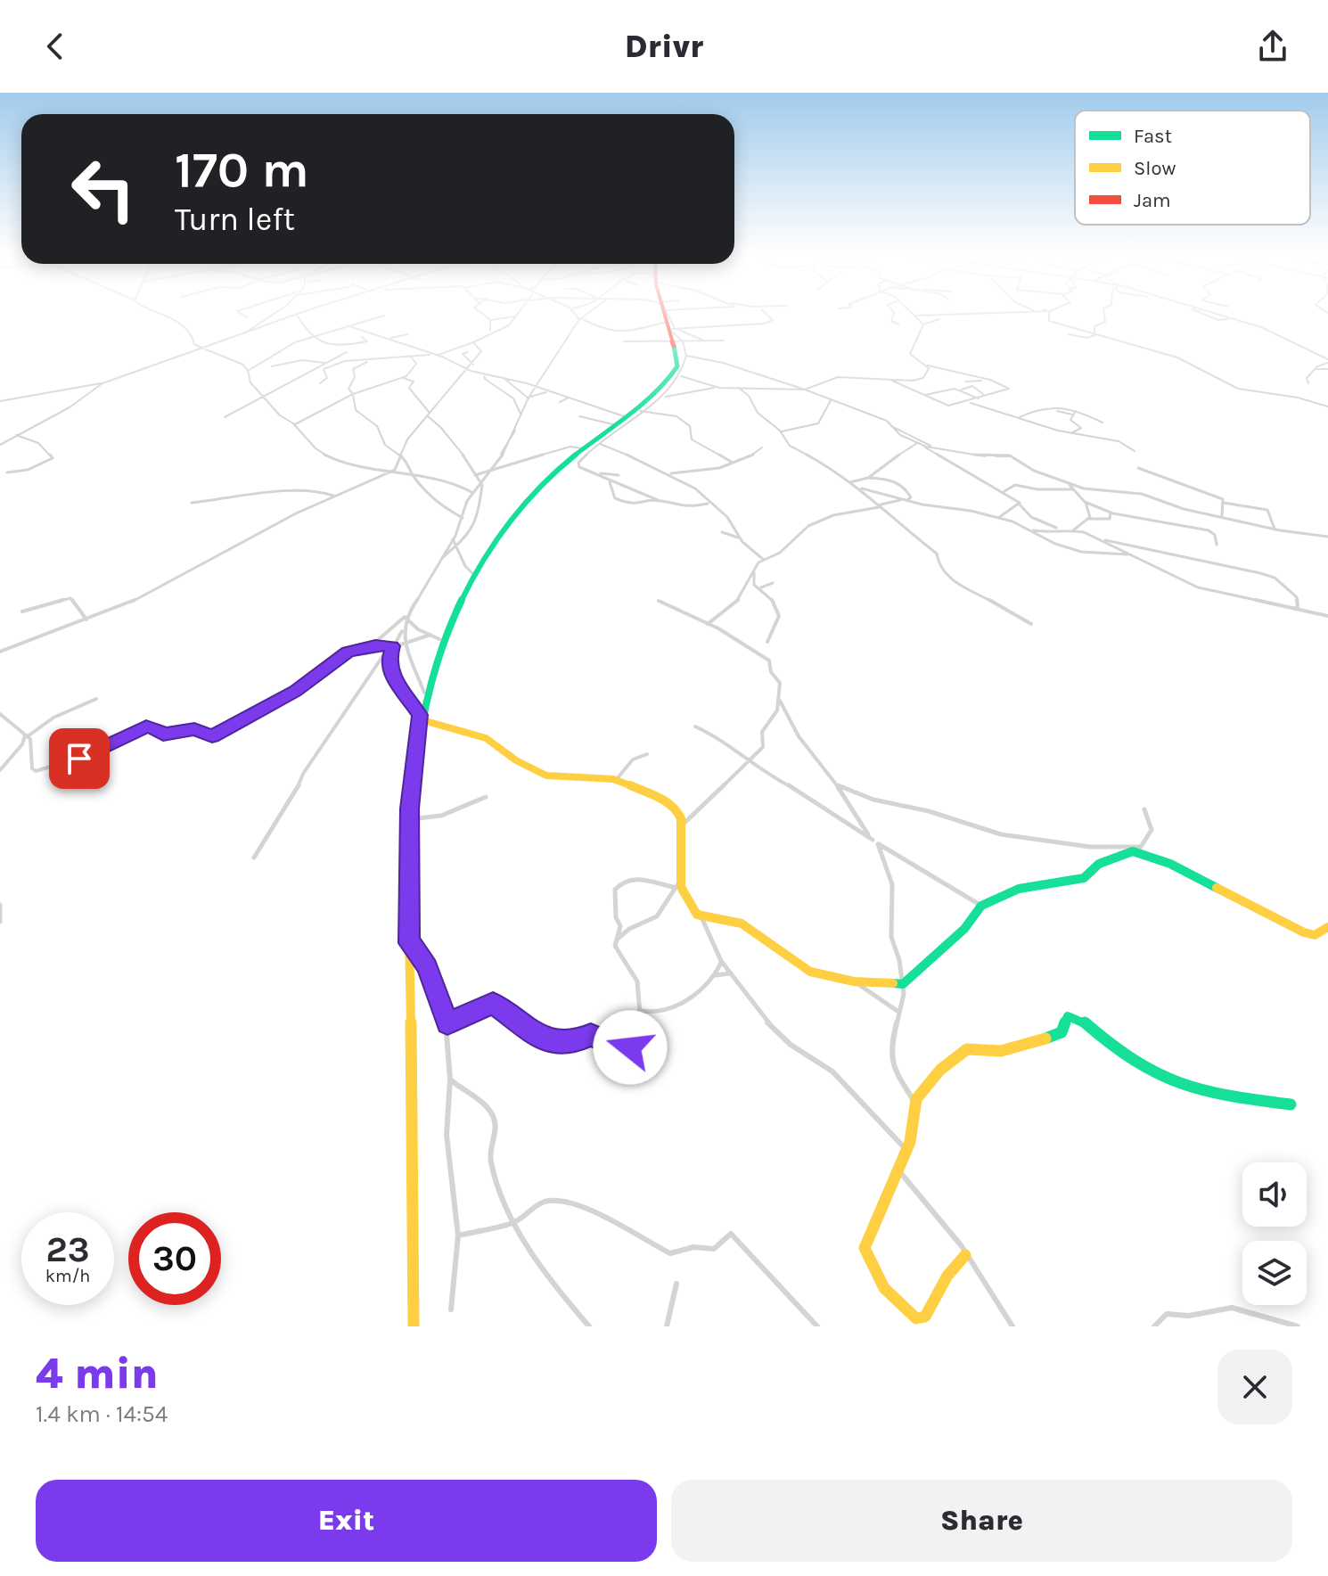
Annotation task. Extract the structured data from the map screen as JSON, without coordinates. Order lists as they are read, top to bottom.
{
  "legend": ["Fast", "Slow", "Jam"],
  "page": {
    "header": "Drivr",
    "turn": ["170 m", "Turn left"],
    "speed": "23 km/h",
    "limit": "30",
    "heading": ["4 min", "1.4 km · 14:54"],
    "buttons": ["Exit", "Share"]
  }
}
